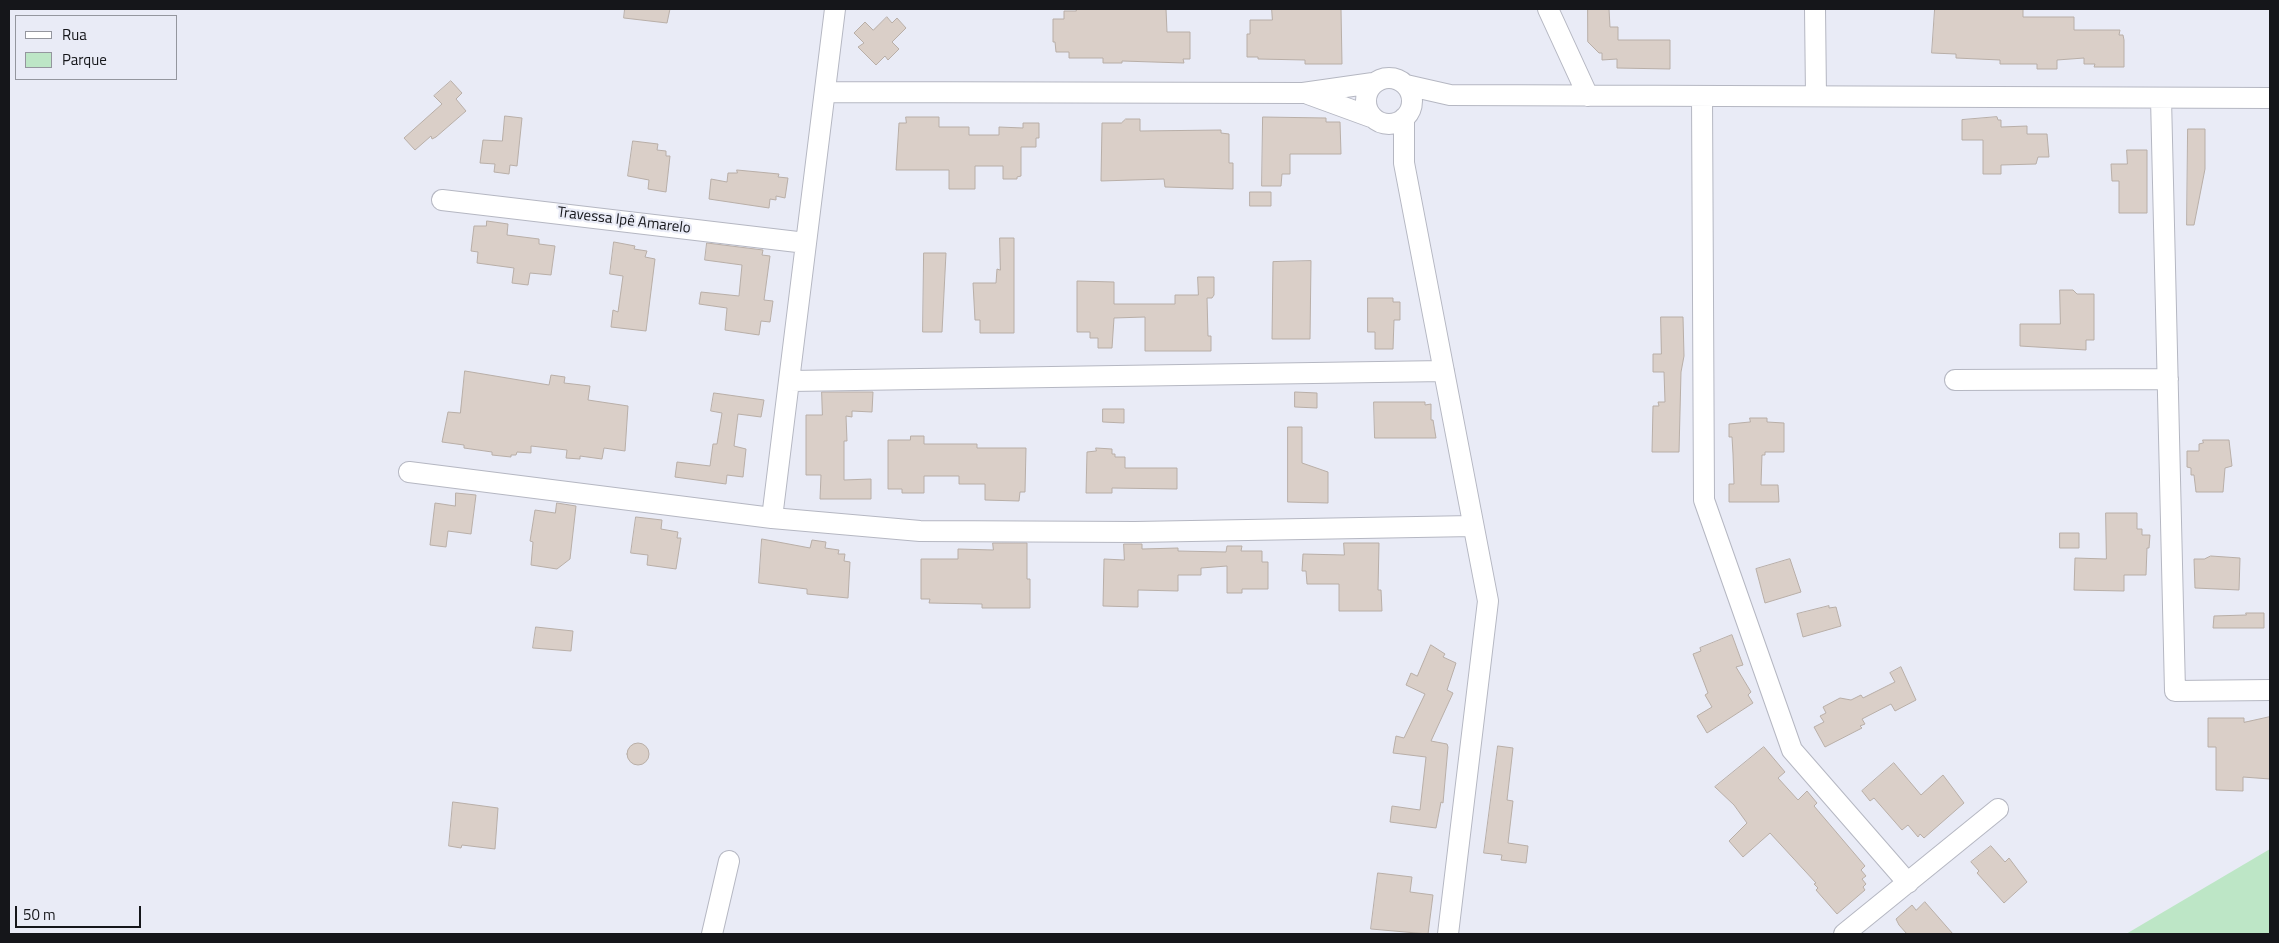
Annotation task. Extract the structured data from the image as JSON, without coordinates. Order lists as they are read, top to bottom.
{
  "streets": {
    "street": ["Travessa Ipê Amarelo"]
  },
  "legend": ["Rua", "Parque"],
  "scale_bar": "50 m"
}
